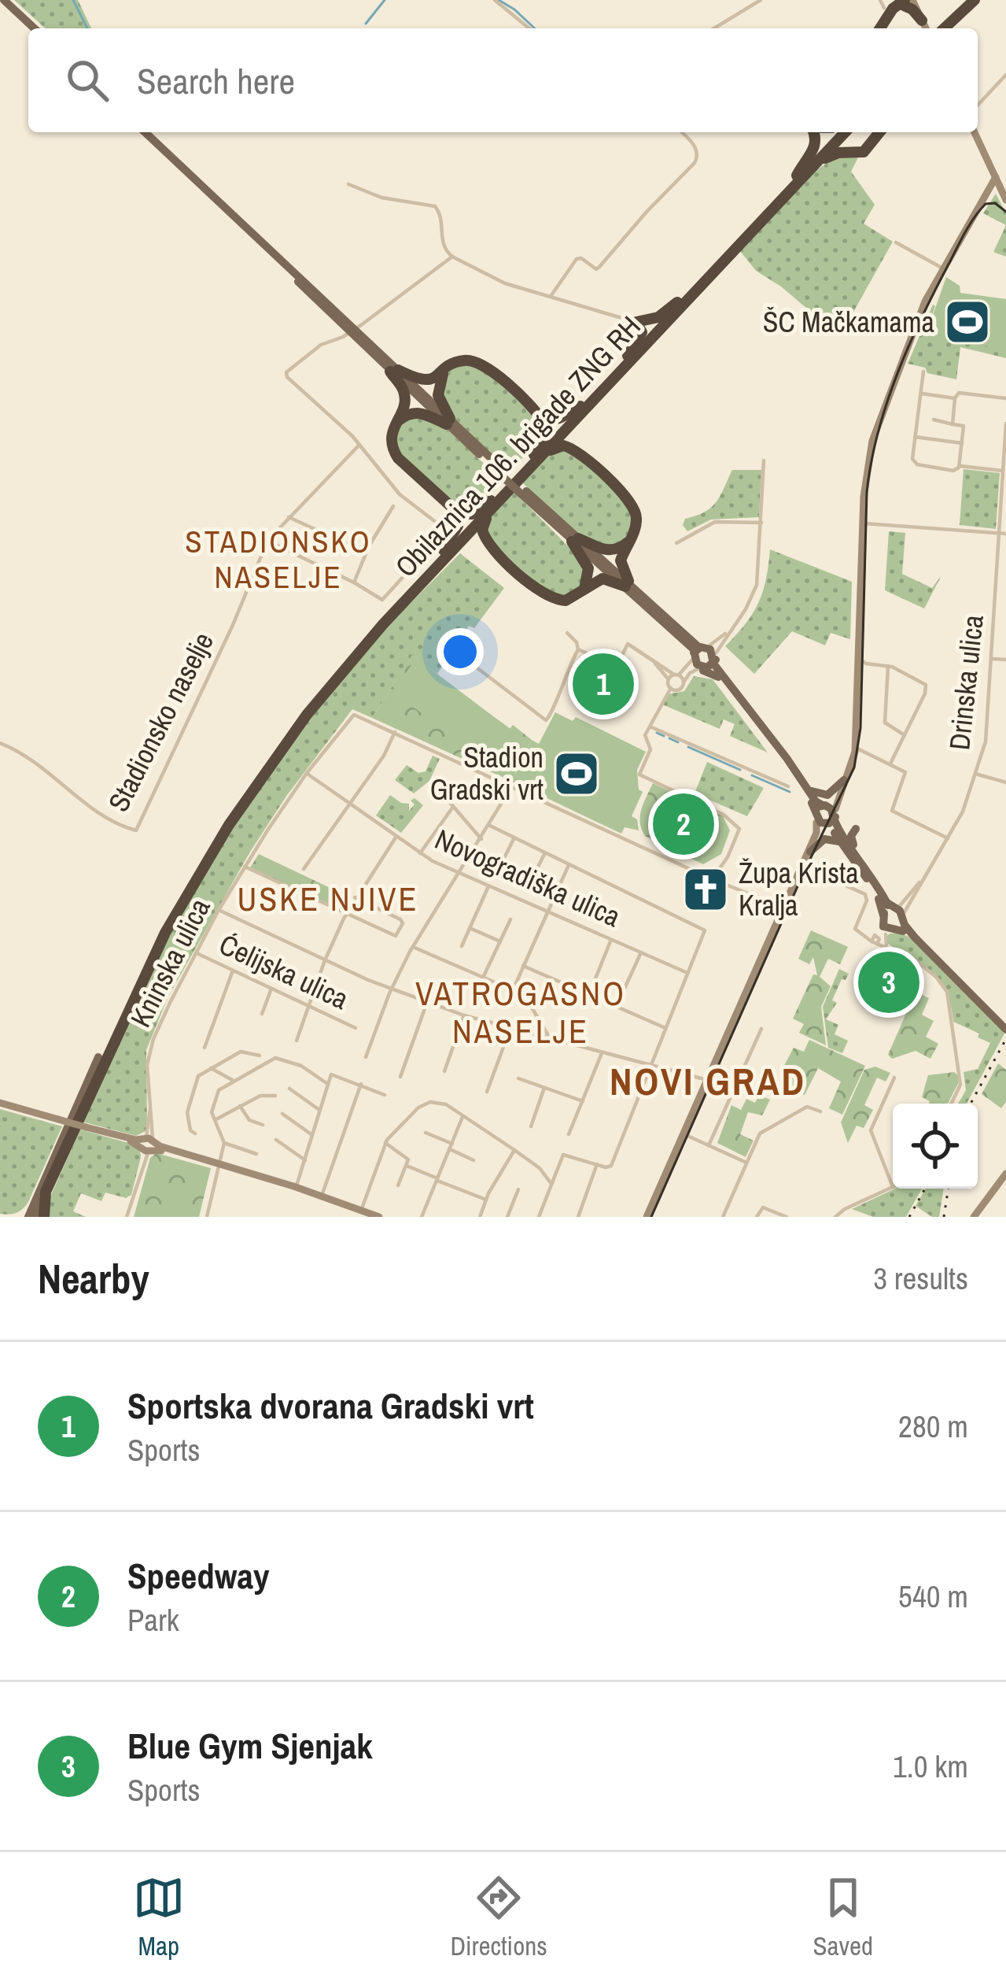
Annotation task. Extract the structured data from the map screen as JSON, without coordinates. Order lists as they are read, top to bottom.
{
  "streets": {
    "highway": ["Obilaznica 106. brigade ZNG RH"],
    "street": [
      "Drinska ulica",
      "Stadionsko naselje",
      "Novogradiška ulica",
      "Kninska ulica",
      "Ćelijska ulica"
    ]
  },
  "crossings": [
    ["Novogradiška ulica", "Kninska ulica"],
    ["Kninska ulica", "Ćelijska ulica"]
  ],
  "districts": [
    "STADIONSKO NASELJE",
    "USKE NJIVE",
    "VATROGASNO NASELJE",
    "NOVI GRAD"
  ],
  "places": {
    "sports": ["ŠC Mačkamama", "Stadion Gradski vrt"],
    "church": ["Župa Krista Kralja"]
  },
  "page": {
    "search": "Search here",
    "pins": ["1", "2", "3"],
    "heading": ["Nearby", "3 results"],
    "list": [
      {
        "mark": "1",
        "name": "Sportska dvorana Gradski vrt",
        "note": "Sports",
        "value": "280 m"
      },
      {
        "mark": "2",
        "name": "Speedway",
        "note": "Park",
        "value": "540 m"
      },
      {
        "mark": "3",
        "name": "Blue Gym Sjenjak",
        "note": "Sports",
        "value": "1.0 km"
      }
    ],
    "nav": ["Map", "Directions", "Saved"]
  }
}
